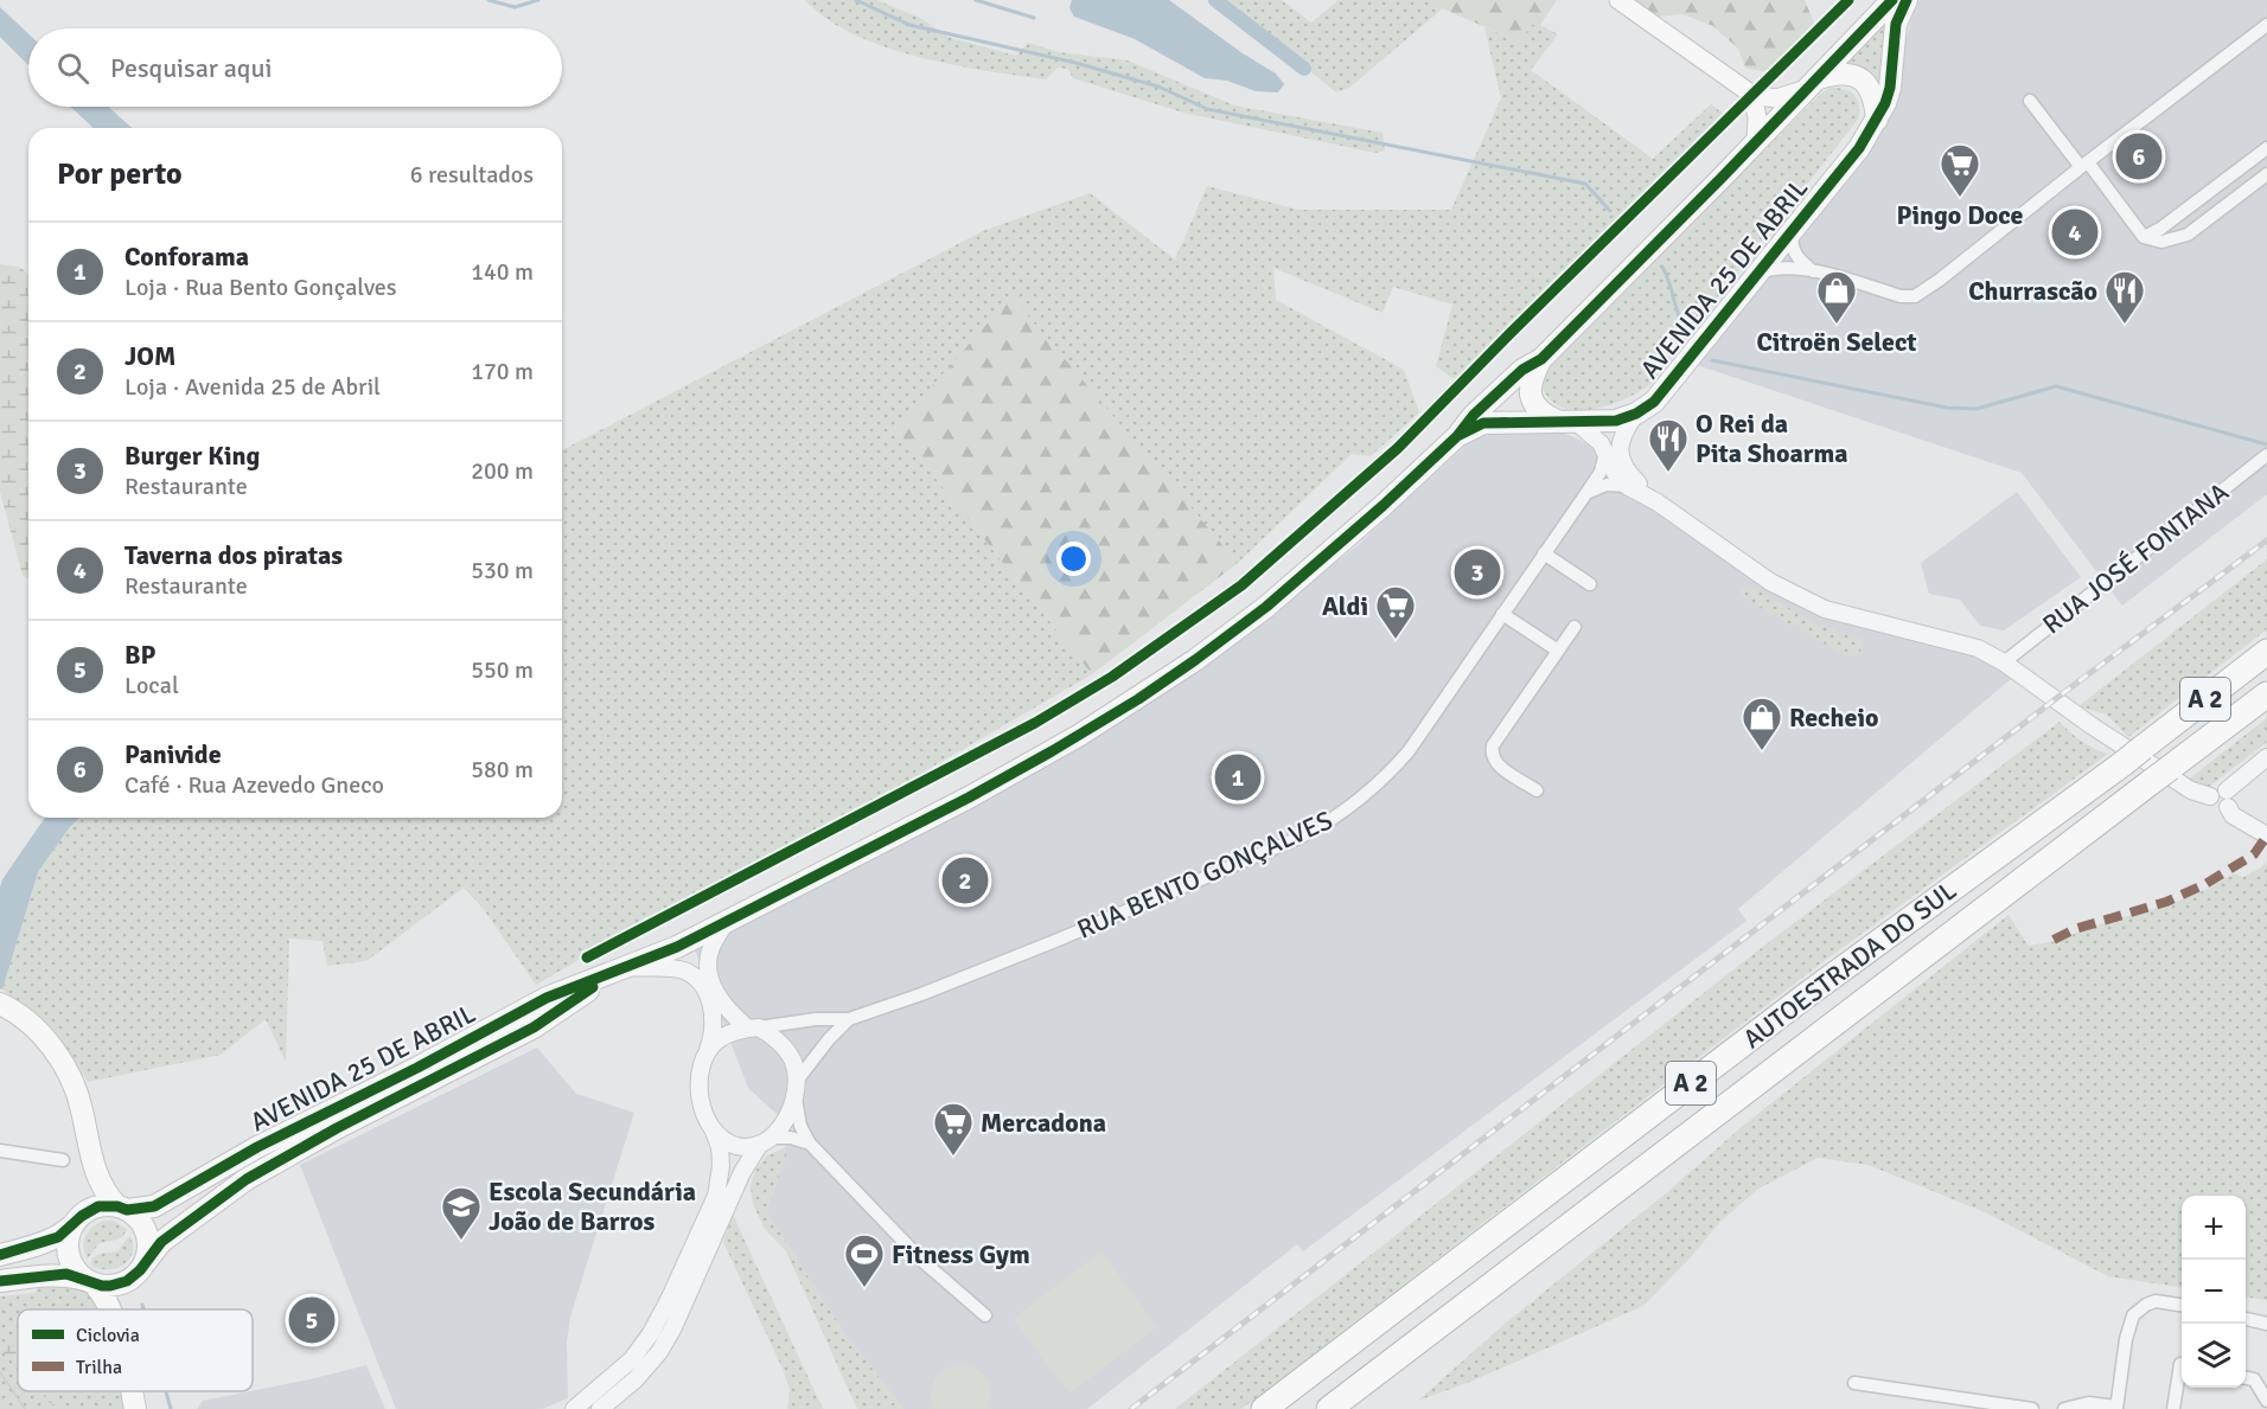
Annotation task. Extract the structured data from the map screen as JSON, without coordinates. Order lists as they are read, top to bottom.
{
  "streets": {
    "highway": ["A 2", "AUTOESTRADA DO SUL"],
    "main road": ["AVENIDA 25 DE ABRIL"],
    "street": ["RUA JOSÉ FONTANA", "RUA BENTO GONÇALVES"]
  },
  "places": {
    "supermarket": ["Pingo Doce", "Aldi", "Mercadona"],
    "shop": ["Citroën Select", "Recheio"],
    "restaurant": ["Churrascão", "O Rei da Pita Shoarma"],
    "school or university": ["Escola Secundária João de Barros"],
    "sports": ["Fitness Gym"]
  },
  "legend": ["Ciclovia", "Trilha"],
  "page": {
    "search": "Pesquisar aqui",
    "heading": ["Por perto", "6 resultados"],
    "pins": [
      "6",
      "4",
      "3",
      "1",
      "2",
      "5"
    ],
    "list": [
      {
        "mark": "1",
        "name": "Conforama",
        "note": "Loja · Rua Bento Gonçalves",
        "value": "140 m"
      },
      {
        "mark": "2",
        "name": "JOM",
        "note": "Loja · Avenida 25 de Abril",
        "value": "170 m"
      },
      {
        "mark": "3",
        "name": "Burger King",
        "note": "Restaurante",
        "value": "200 m"
      },
      {
        "mark": "4",
        "name": "Taverna dos piratas",
        "note": "Restaurante",
        "value": "530 m"
      },
      {
        "mark": "5",
        "name": "BP",
        "note": "Local",
        "value": "550 m"
      },
      {
        "mark": "6",
        "name": "Panivide",
        "note": "Café · Rua Azevedo Gneco",
        "value": "580 m"
      }
    ],
    "map_buttons": ["+", "−"]
  }
}
